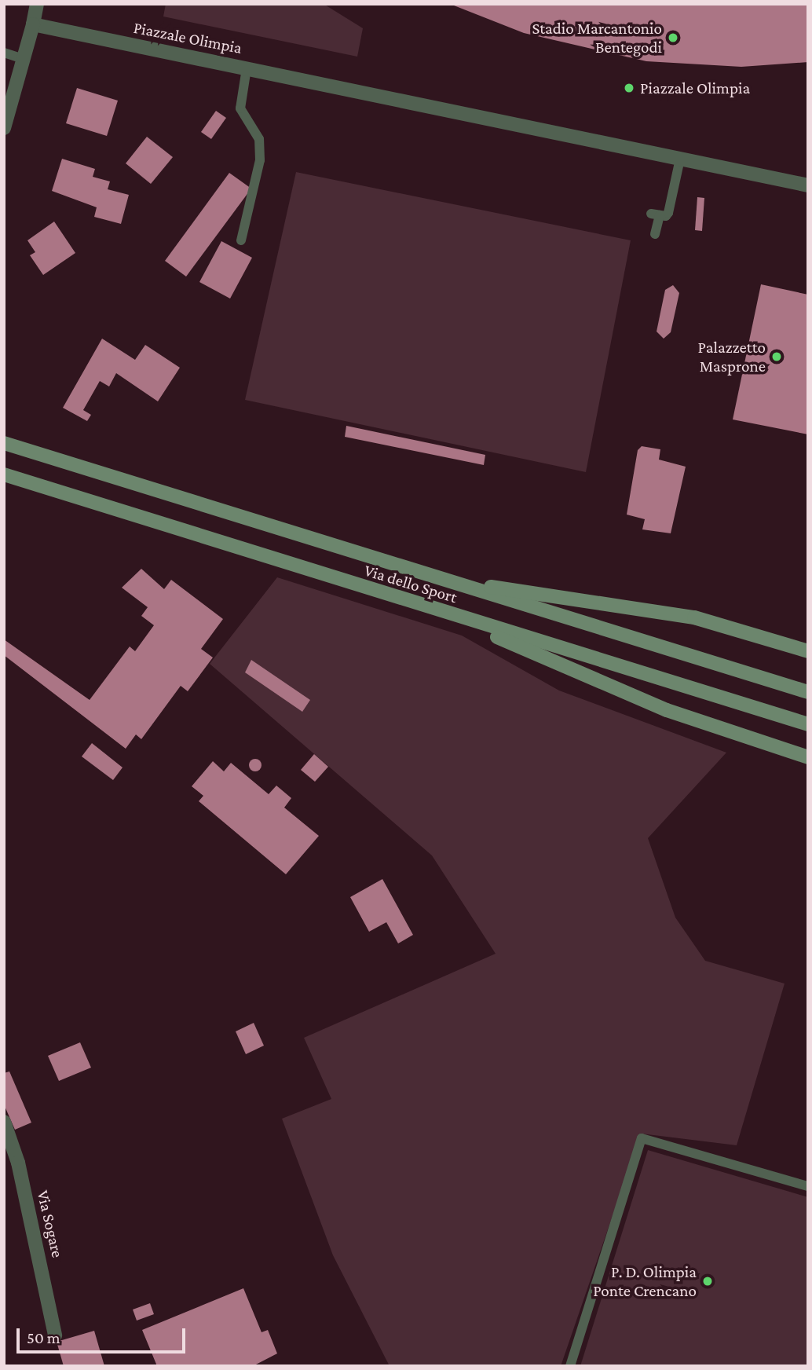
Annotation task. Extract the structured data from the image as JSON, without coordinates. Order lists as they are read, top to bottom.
{
  "streets": {
    "street": ["Piazzale Olimpia", "Via dello Sport", "Via Sogare"]
  },
  "places": [
    "Stadio Marcantonio Bentegodi",
    "Piazzale Olimpia",
    "Palazzetto Masprone",
    "P. D. Olimpia Ponte Crencano"
  ],
  "scale_bar": "50 m"
}
